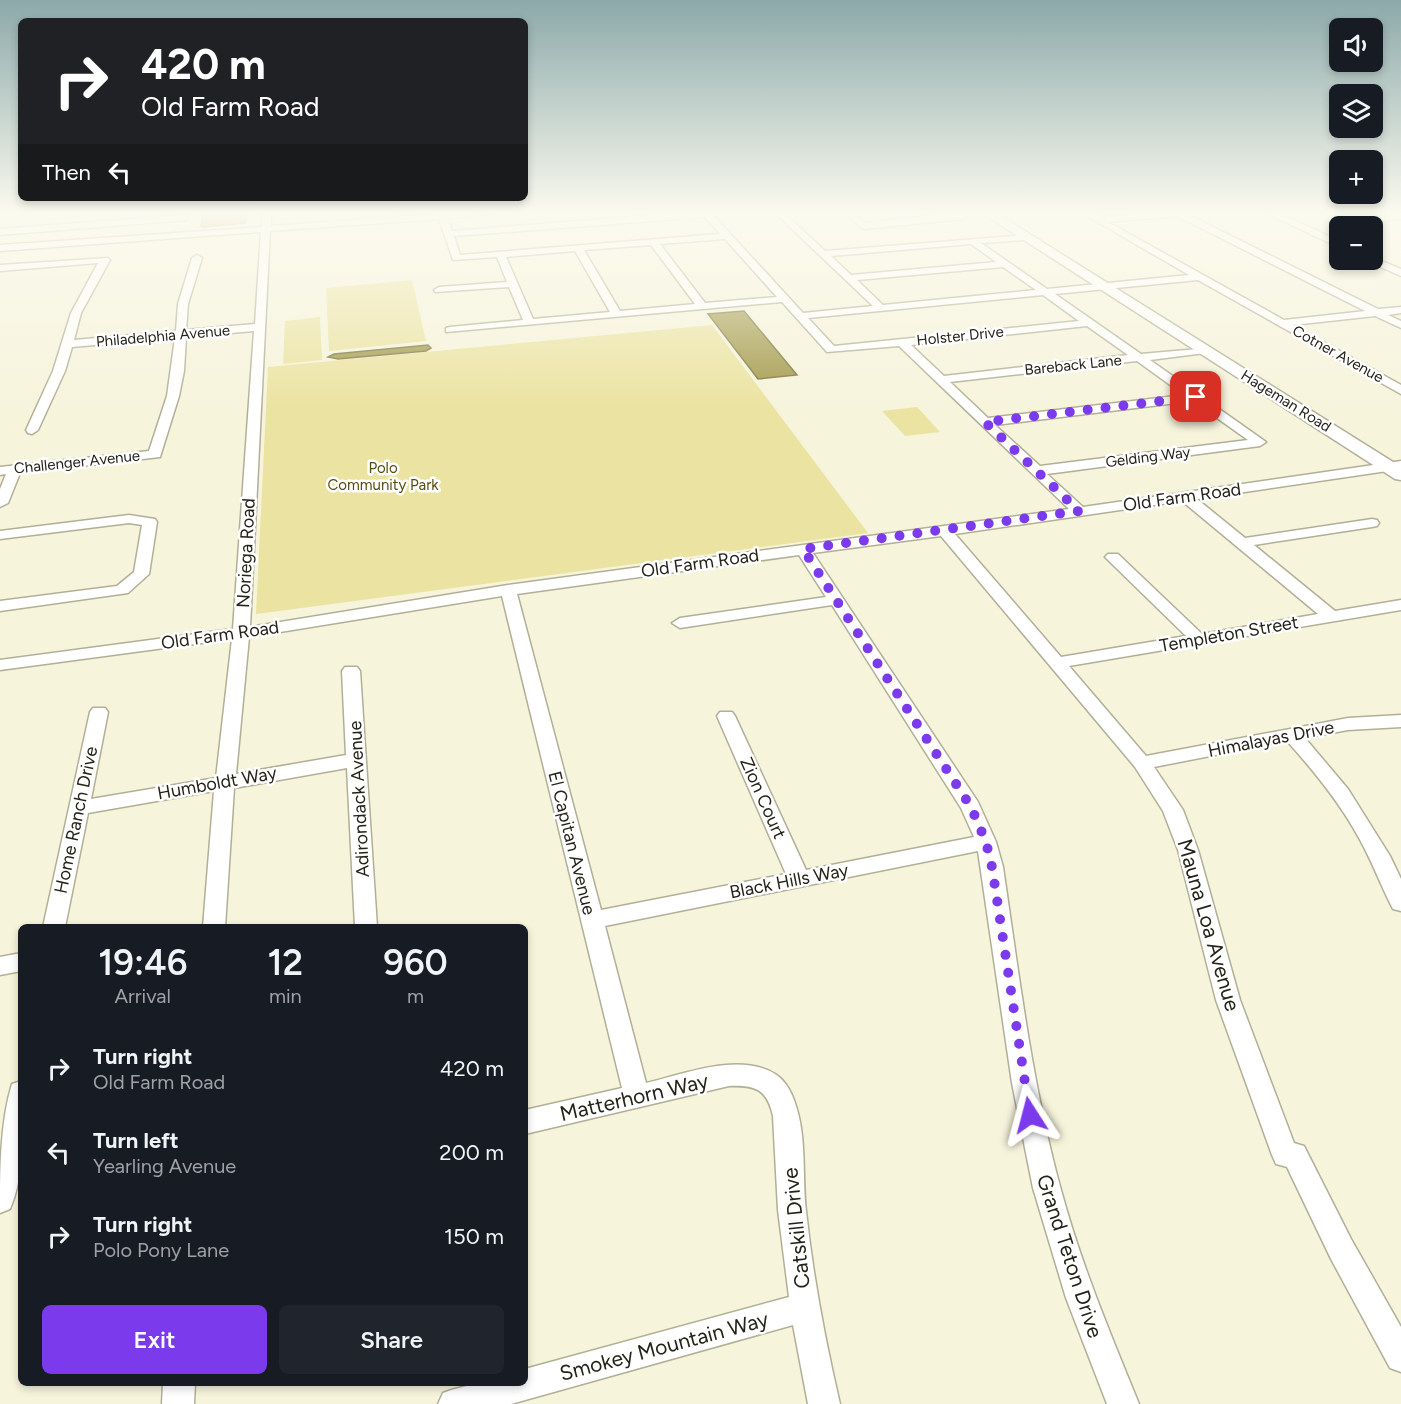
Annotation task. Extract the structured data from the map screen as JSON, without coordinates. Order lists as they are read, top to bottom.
{
  "streets": {
    "main road": ["Hageman Road"],
    "street": [
      "Philadelphia Avenue",
      "Holster Drive",
      "Cotner Avenue",
      "Bareback Lane",
      "Gelding Way",
      "Challenger Avenue",
      "Old Farm Road",
      "Noriega Road",
      "Templeton Street",
      "Himalayas Drive",
      "Humboldt Way",
      "Zion Court",
      "Adirondack Avenue",
      "Home Ranch Drive",
      "El Capitan Avenue",
      "Black Hills Way",
      "Mauna Loa Avenue",
      "Matterhorn Way",
      "Catskill Drive",
      "Grand Teton Drive",
      "Smokey Mountain Way"
    ]
  },
  "crossings": [
    ["Philadelphia Avenue", "Challenger Avenue"],
    ["Philadelphia Avenue", "Noriega Road"],
    ["Bareback Lane", "Hageman Road"],
    ["Hageman Road", "Old Farm Road"],
    ["Old Farm Road", "Noriega Road"],
    ["Old Farm Road", "El Capitan Avenue"],
    ["Old Farm Road", "Mauna Loa Avenue"],
    ["Old Farm Road", "Grand Teton Drive"],
    ["Noriega Road", "Humboldt Way"],
    ["Templeton Street", "Mauna Loa Avenue"],
    ["Himalayas Drive", "Mauna Loa Avenue"],
    ["Humboldt Way", "Adirondack Avenue"],
    ["Humboldt Way", "Home Ranch Drive"],
    ["Zion Court", "Black Hills Way"],
    ["El Capitan Avenue", "Black Hills Way"],
    ["El Capitan Avenue", "Matterhorn Way"],
    ["Black Hills Way", "Grand Teton Drive"],
    ["Matterhorn Way", "Catskill Drive"],
    ["Catskill Drive", "Smokey Mountain Way"]
  ],
  "parks": ["Polo Community Park"],
  "page": {
    "map_buttons": ["+", "−"],
    "turn": ["420 m", "Old Farm Road"],
    "then": "Then",
    "eta": [
      "19:46",
      "Arrival",
      "12",
      "min",
      "960",
      "m"
    ],
    "list": [
      {
        "name": "Turn right",
        "note": "Old Farm Road",
        "value": "420 m"
      },
      {
        "name": "Turn left",
        "note": "Yearling Avenue",
        "value": "200 m"
      },
      {
        "name": "Turn right",
        "note": "Polo Pony Lane",
        "value": "150 m"
      }
    ],
    "buttons": ["Exit", "Share"]
  }
}
